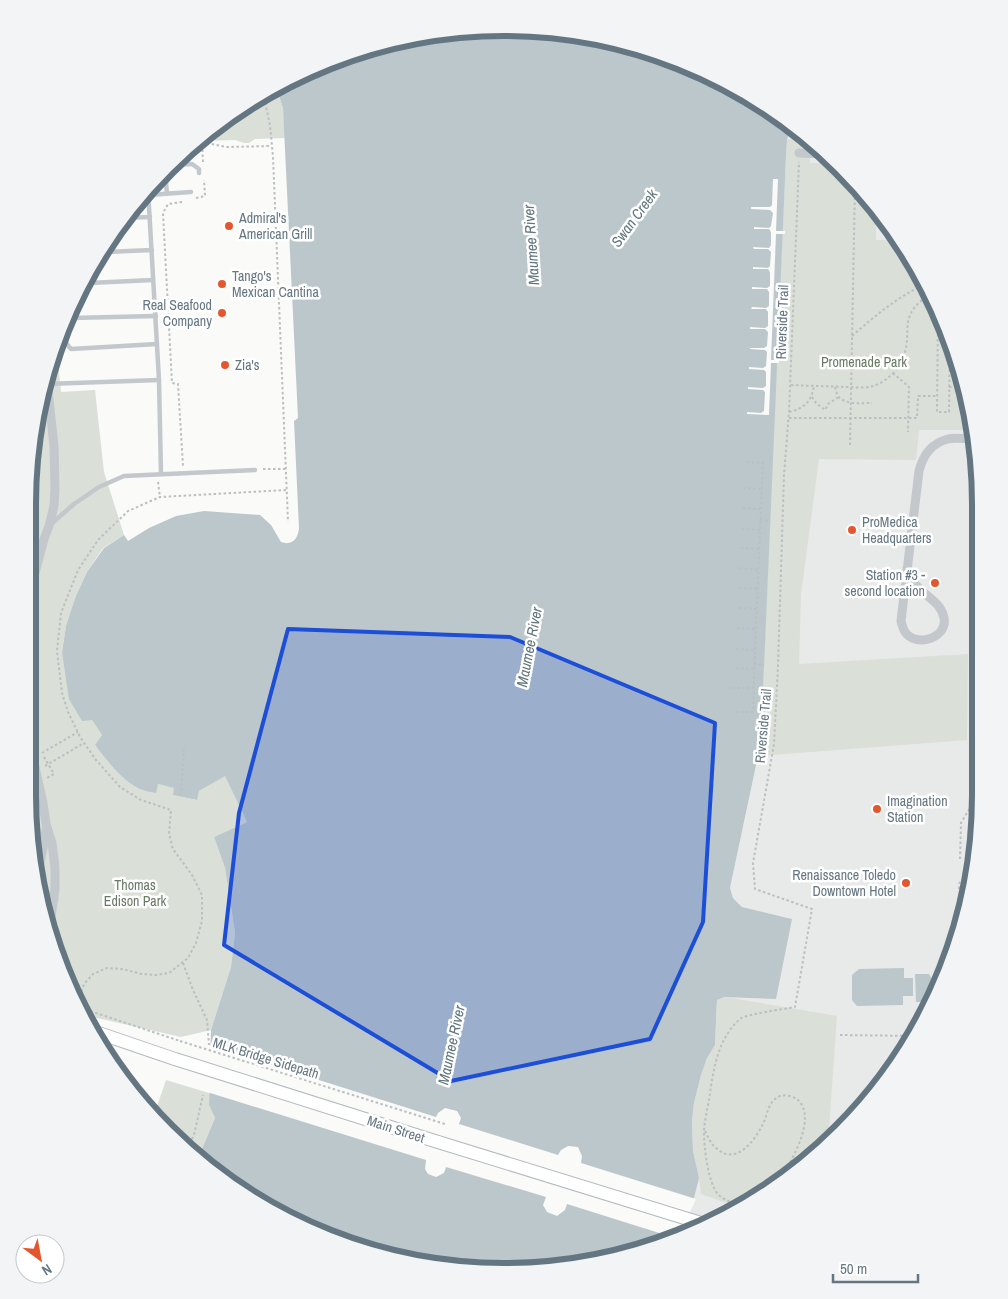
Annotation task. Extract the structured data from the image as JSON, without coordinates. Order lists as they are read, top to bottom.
{
  "streets": {
    "main road": ["Main Street"],
    "path": ["Riverside Trail", "MLK Bridge Sidepath"]
  },
  "water": ["Swan Creek", "Maumee River"],
  "parks": ["Promenade Park", "Thomas Edison Park"],
  "places": [
    "Admiral's American Grill",
    "Tango's Mexican Cantina",
    "Real Seafood Company",
    "Zia's",
    "ProMedica Headquarters",
    "Station #3 - second location",
    "Imagination Station",
    "Renaissance Toledo Downtown Hotel"
  ],
  "scale_bar": "50 m",
  "north": "bottom right"
}
